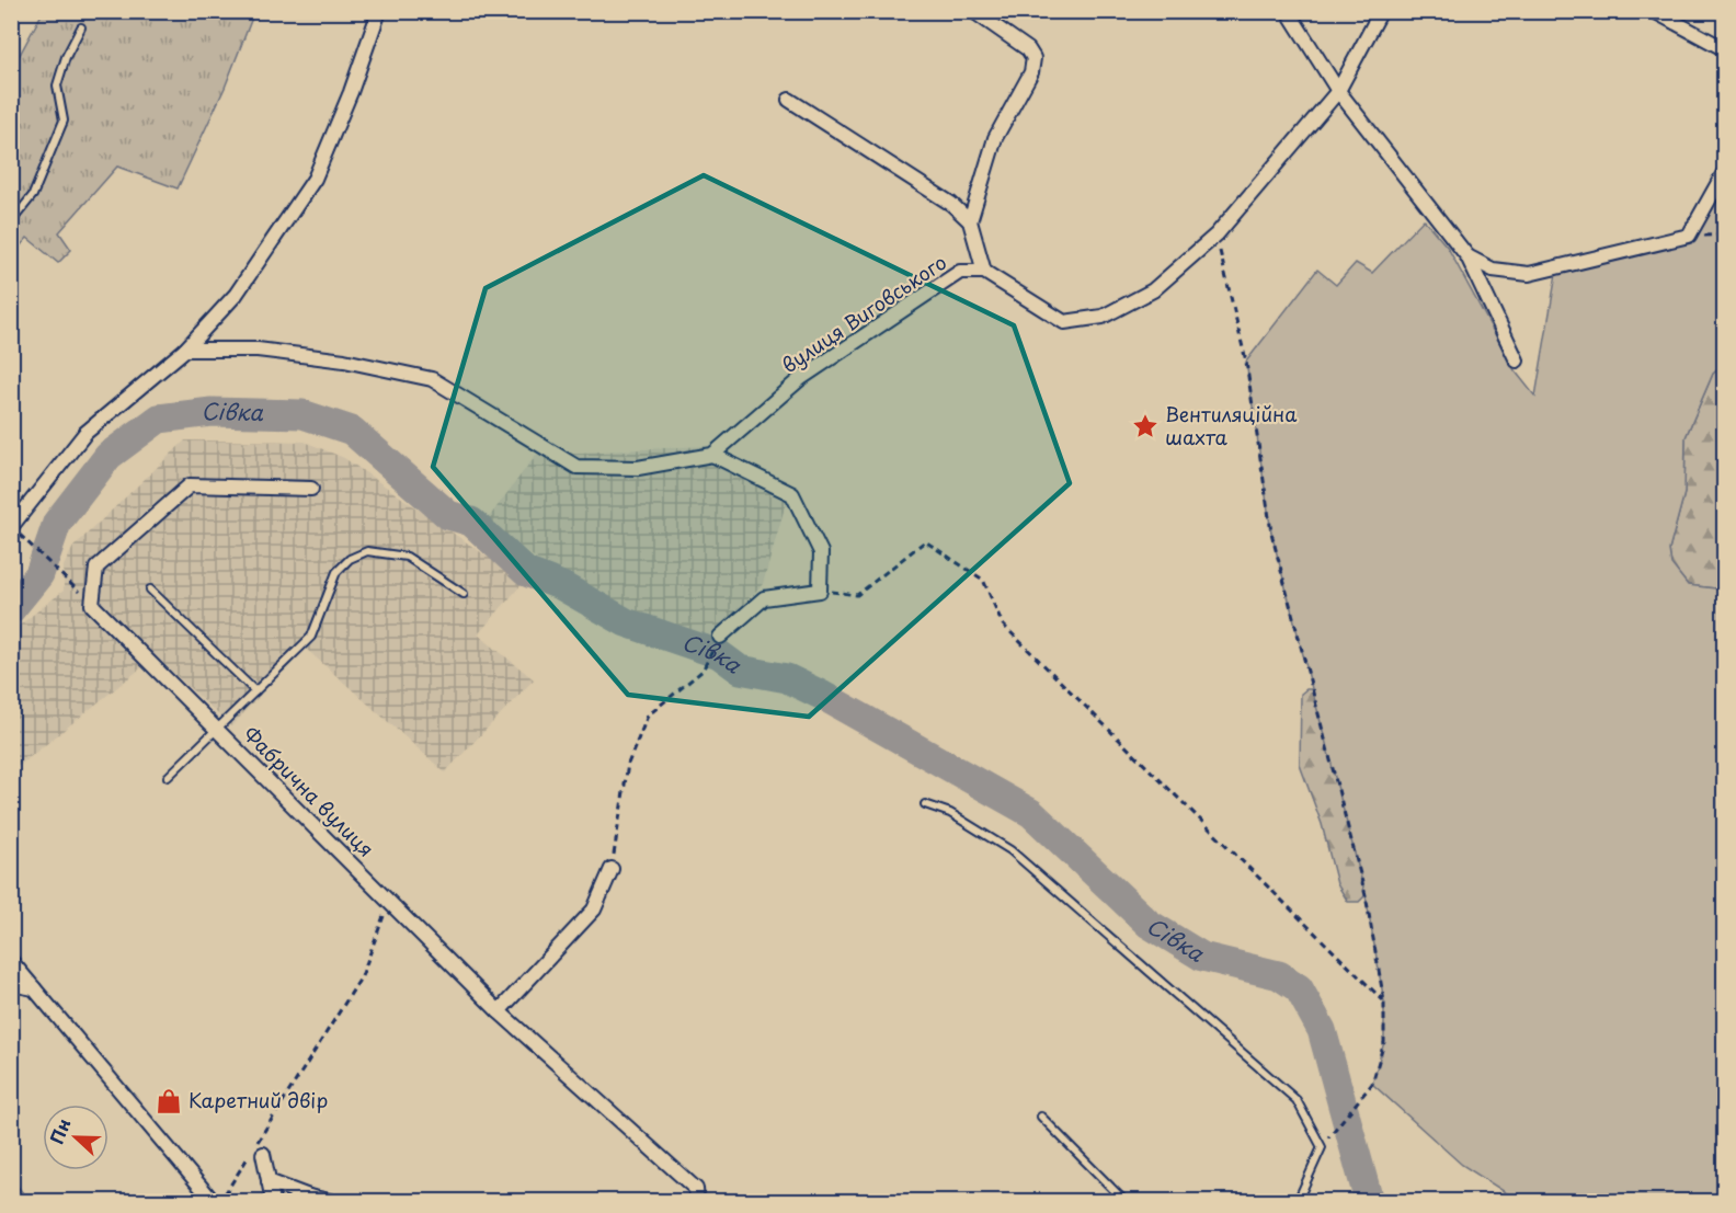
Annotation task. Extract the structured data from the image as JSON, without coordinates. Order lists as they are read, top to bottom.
{
  "streets": {
    "street": ["вулиця Виговського", "Фабрична вулиця"]
  },
  "water": ["Сівка"],
  "places": {
    "place": ["Вентиляційна шахта"],
    "shop": ["Каретний двір"]
  },
  "north": "left"
}
